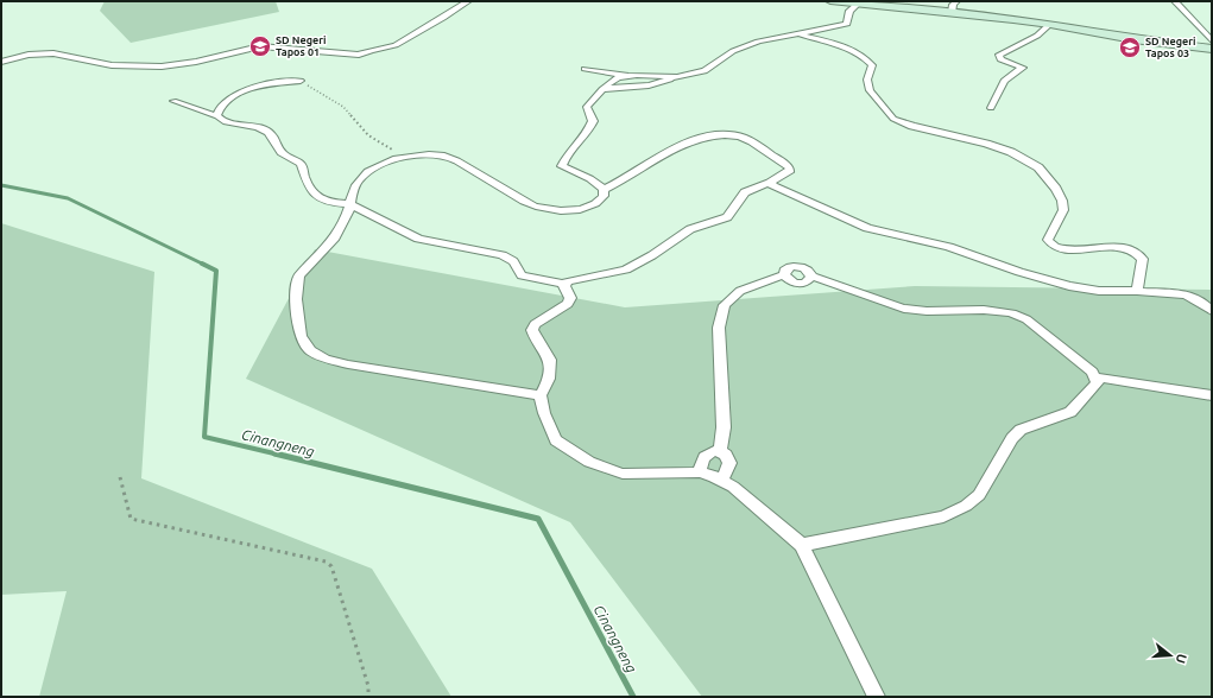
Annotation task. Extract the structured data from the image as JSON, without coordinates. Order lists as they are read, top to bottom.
{
  "water": ["Cinangneng"],
  "places": {
    "school or university": ["SD Negeri Tapos 01", "SD Negeri Tapos 03"]
  },
  "north": "right"
}
